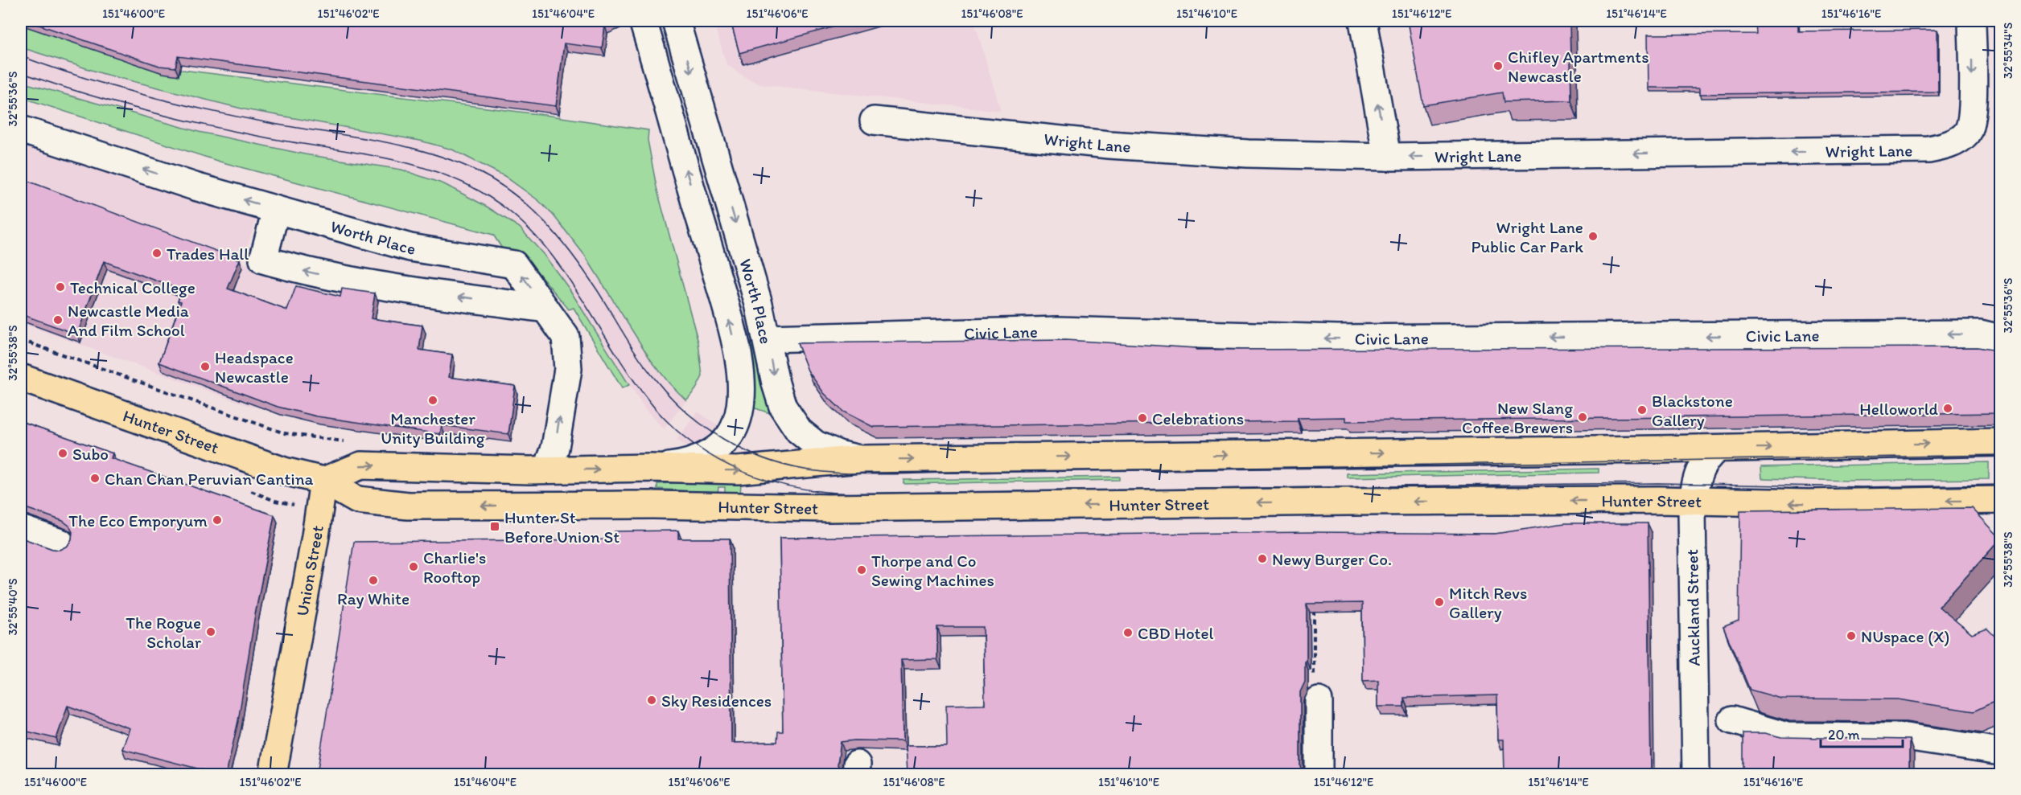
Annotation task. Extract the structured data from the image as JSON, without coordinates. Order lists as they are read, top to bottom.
{
  "streets": {
    "main road": ["Hunter Street", "Union Street"],
    "street": [
      "Wright Lane",
      "Worth Place",
      "Civic Lane",
      "Auckland Street"
    ]
  },
  "crossings": [
    ["Worth Place", "Civic Lane"],
    ["Hunter Street", "Union Street"],
    ["Hunter Street", "Auckland Street"]
  ],
  "one_way": ["Wright Lane", "Civic Lane"],
  "places": {
    "other": [
      "Chifley Apartments Newcastle",
      "Wright Lane Public Car Park",
      "Trades Hall",
      "Technical College",
      "Newcastle Media And Film School",
      "Headspace Newcastle",
      "Manchester Unity Building",
      "Helloworld",
      "Blackstone Gallery",
      "New Slang Coffee Brewers",
      "Celebrations",
      "Subo",
      "Chan Chan Peruvian Cantina",
      "The Eco Emporyum",
      "Newy Burger Co.",
      "Charlie's Rooftop",
      "Thorpe and Co Sewing Machines",
      "Ray White",
      "Mitch Revs Gallery",
      "The Rogue Scholar",
      "CBD Hotel",
      "NUspace (X)",
      "Sky Residences"
    ],
    "transit": ["Hunter St Before Union St"]
  },
  "scale_bar": "20 m",
  "coordinates": [
    "151°46'00\"E",
    "151°46'02\"E",
    "151°46'04\"E",
    "151°46'06\"E",
    "151°46'08\"E",
    "151°46'10\"E",
    "151°46'12\"E",
    "151°46'14\"E",
    "151°46'16\"E",
    "32°55'34\"S",
    "32°55'36\"S",
    "32°55'38\"S",
    "32°55'40\"S"
  ]
}
